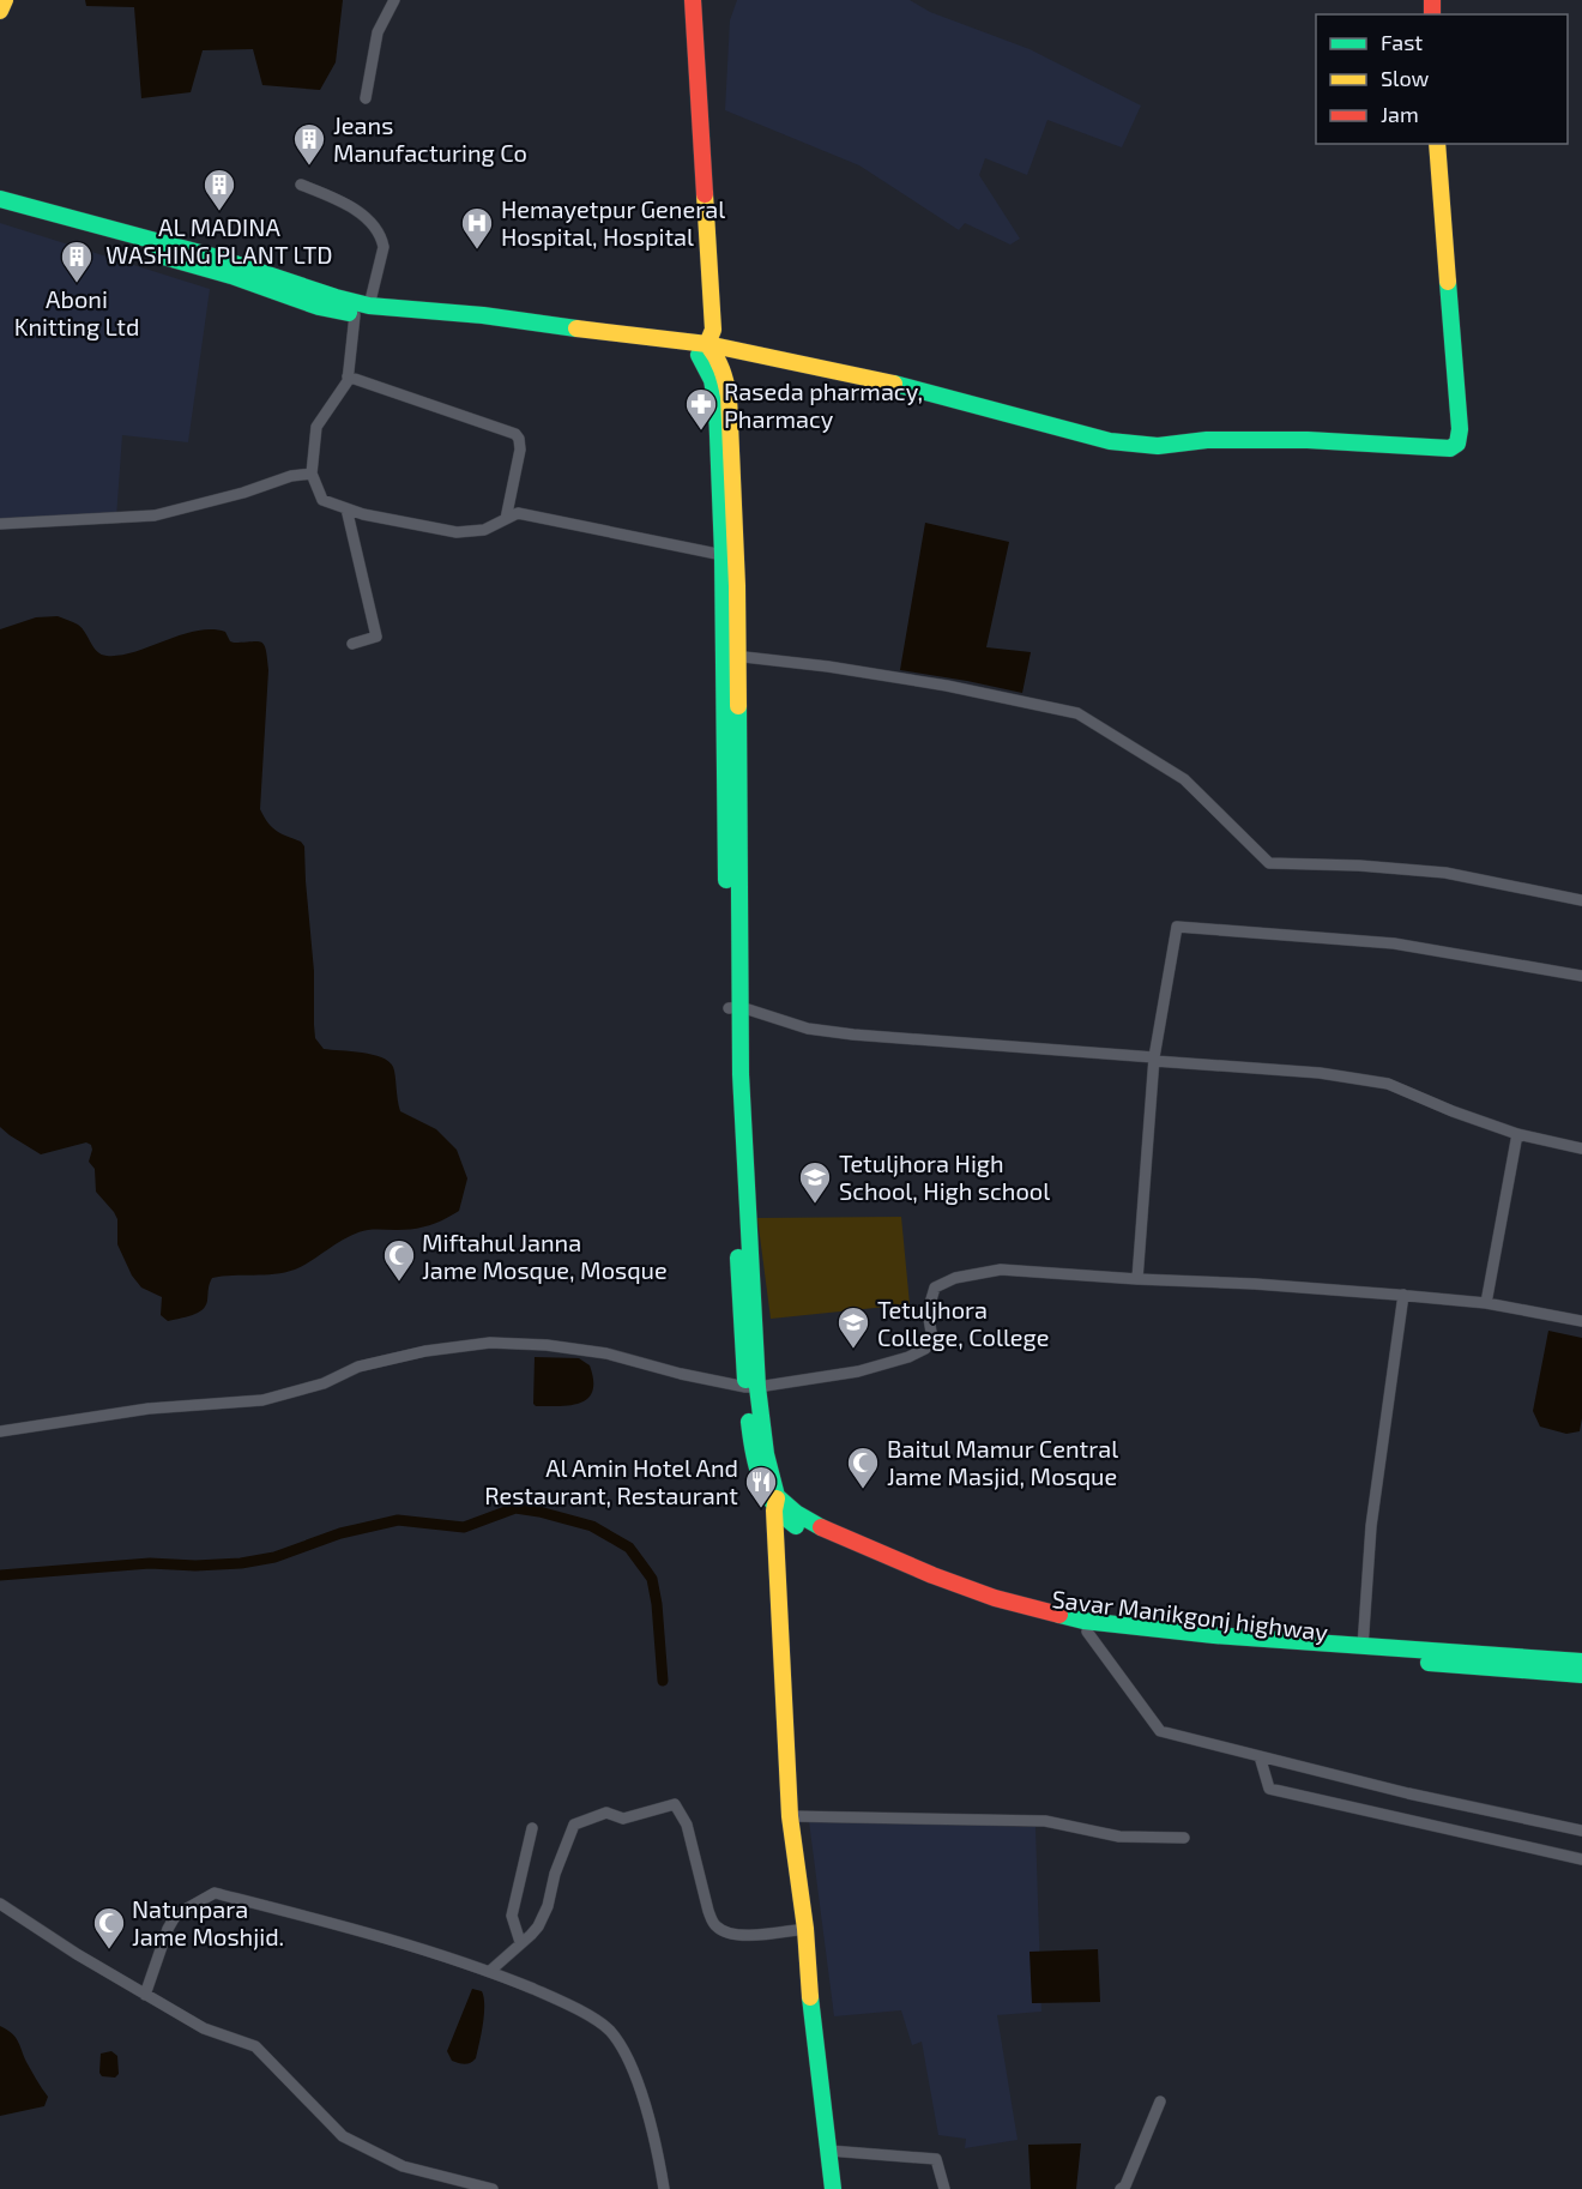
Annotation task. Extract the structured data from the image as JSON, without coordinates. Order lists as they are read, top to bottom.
{
  "streets": {
    "main road": ["Savar Manikgonj highway"]
  },
  "places": {
    "building": ["Jeans Manufacturing Co", "AL MADINA WASHING PLANT LTD", "Aboni Knitting Ltd"],
    "hospital": ["Hemayetpur General Hospital, Hospital"],
    "pharmacy": ["Raseda pharmacy, Pharmacy"],
    "school or university": ["Tetuljhora High School, High school", "Tetuljhora College, College"],
    "mosque": ["Miftahul Janna Jame Mosque, Mosque", "Baitul Mamur Central Jame Masjid, Mosque", "Natunpara Jame Moshjid."],
    "restaurant": ["Al Amin Hotel And Restaurant, Restaurant"]
  },
  "legend": ["Fast", "Slow", "Jam"]
}
